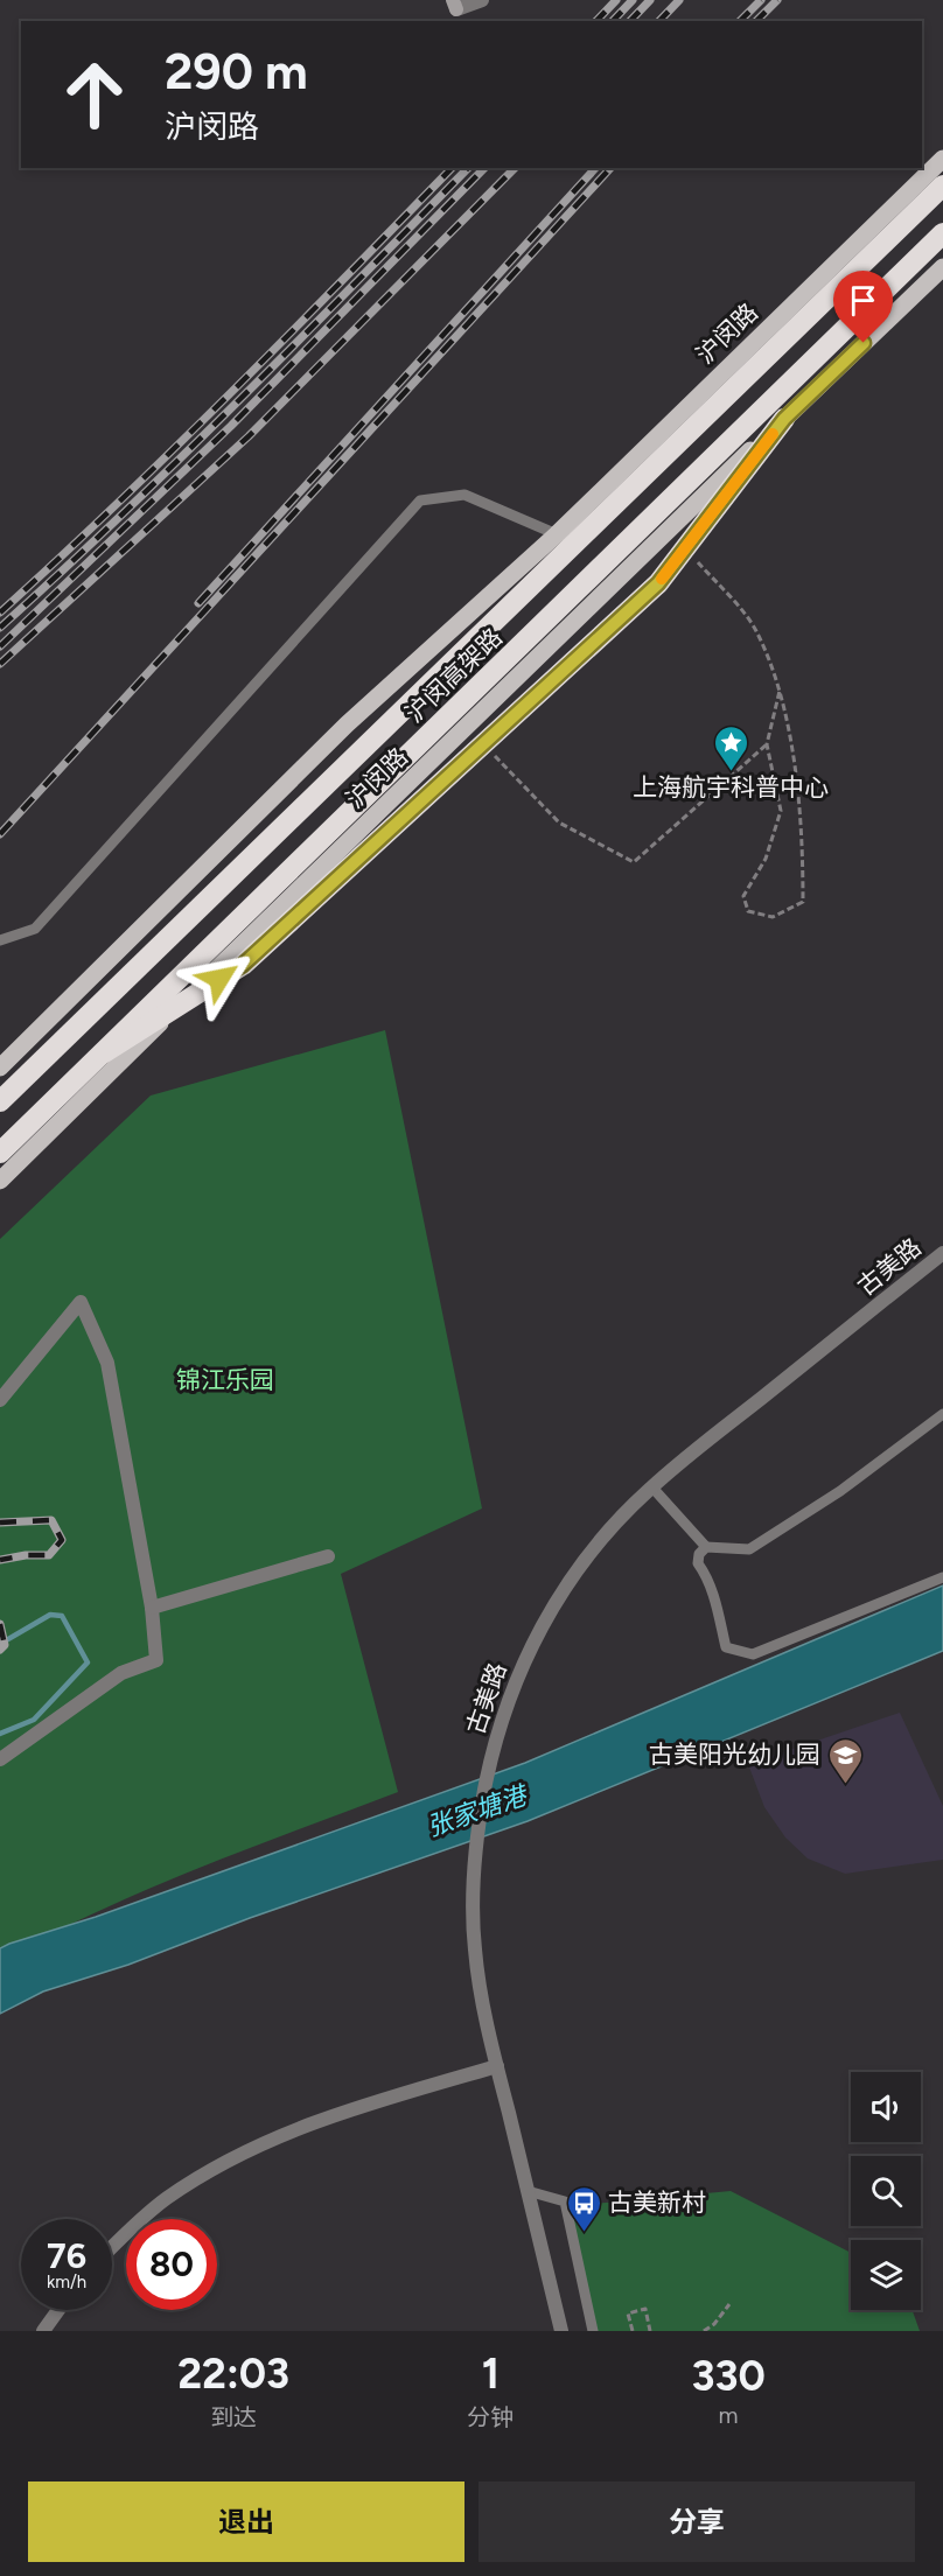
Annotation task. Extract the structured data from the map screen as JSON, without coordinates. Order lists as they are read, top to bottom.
{
  "streets": {
    "highway": ["沪闵高架路"],
    "main road": ["沪闵路"],
    "street": ["古美路"]
  },
  "water": ["张家塘港"],
  "parks": ["锦江乐园"],
  "places": {
    "place": ["上海航宇科普中心"],
    "school or university": ["古美阳光幼儿园"],
    "bus stop": ["古美新村"]
  },
  "page": {
    "turn": ["290 m", "沪闵路"],
    "speed": "76 km/h",
    "limit": "80",
    "eta": [
      "22:03",
      "到达",
      "1",
      "分钟",
      "330",
      "m"
    ],
    "buttons": ["退出", "分享"]
  }
}
